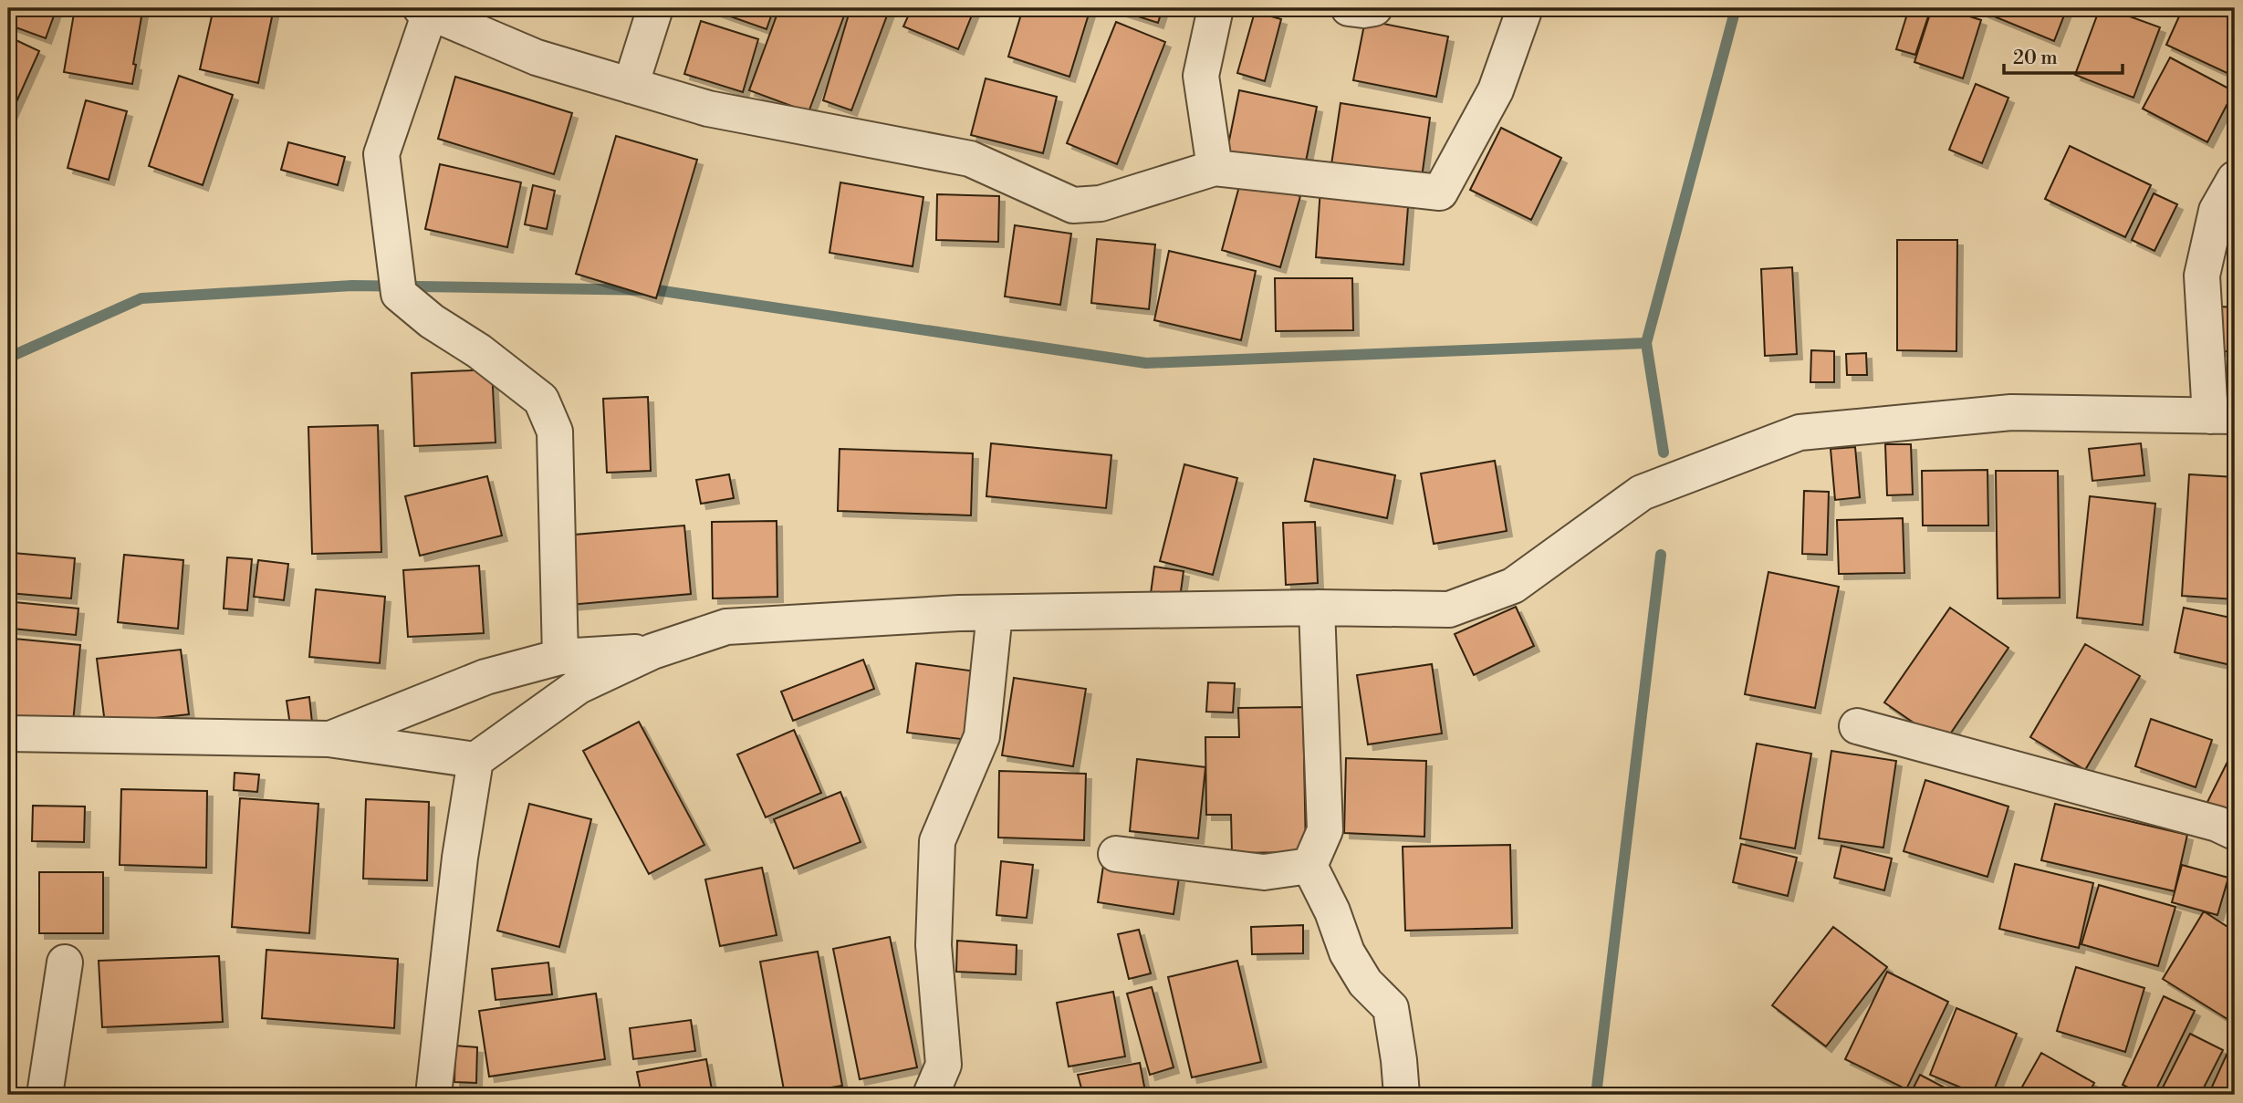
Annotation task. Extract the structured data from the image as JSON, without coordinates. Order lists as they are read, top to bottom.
{
  "scale_bar": "20 m"
}
